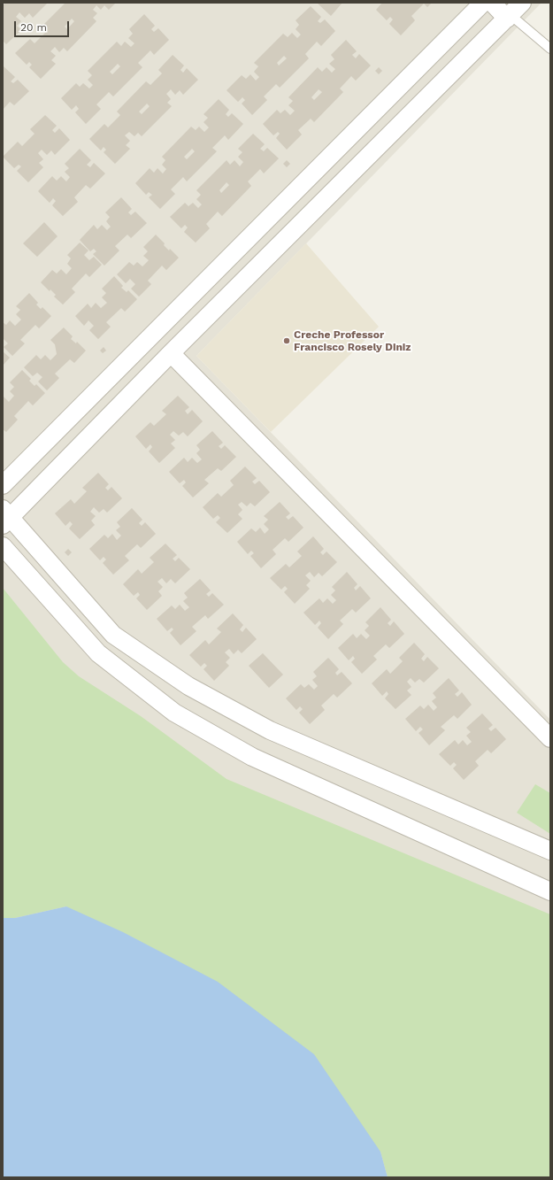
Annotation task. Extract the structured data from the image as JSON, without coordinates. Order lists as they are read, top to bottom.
{
  "places": ["Creche Professor Francisco Rosely Diniz"],
  "scale_bar": "20 m"
}
